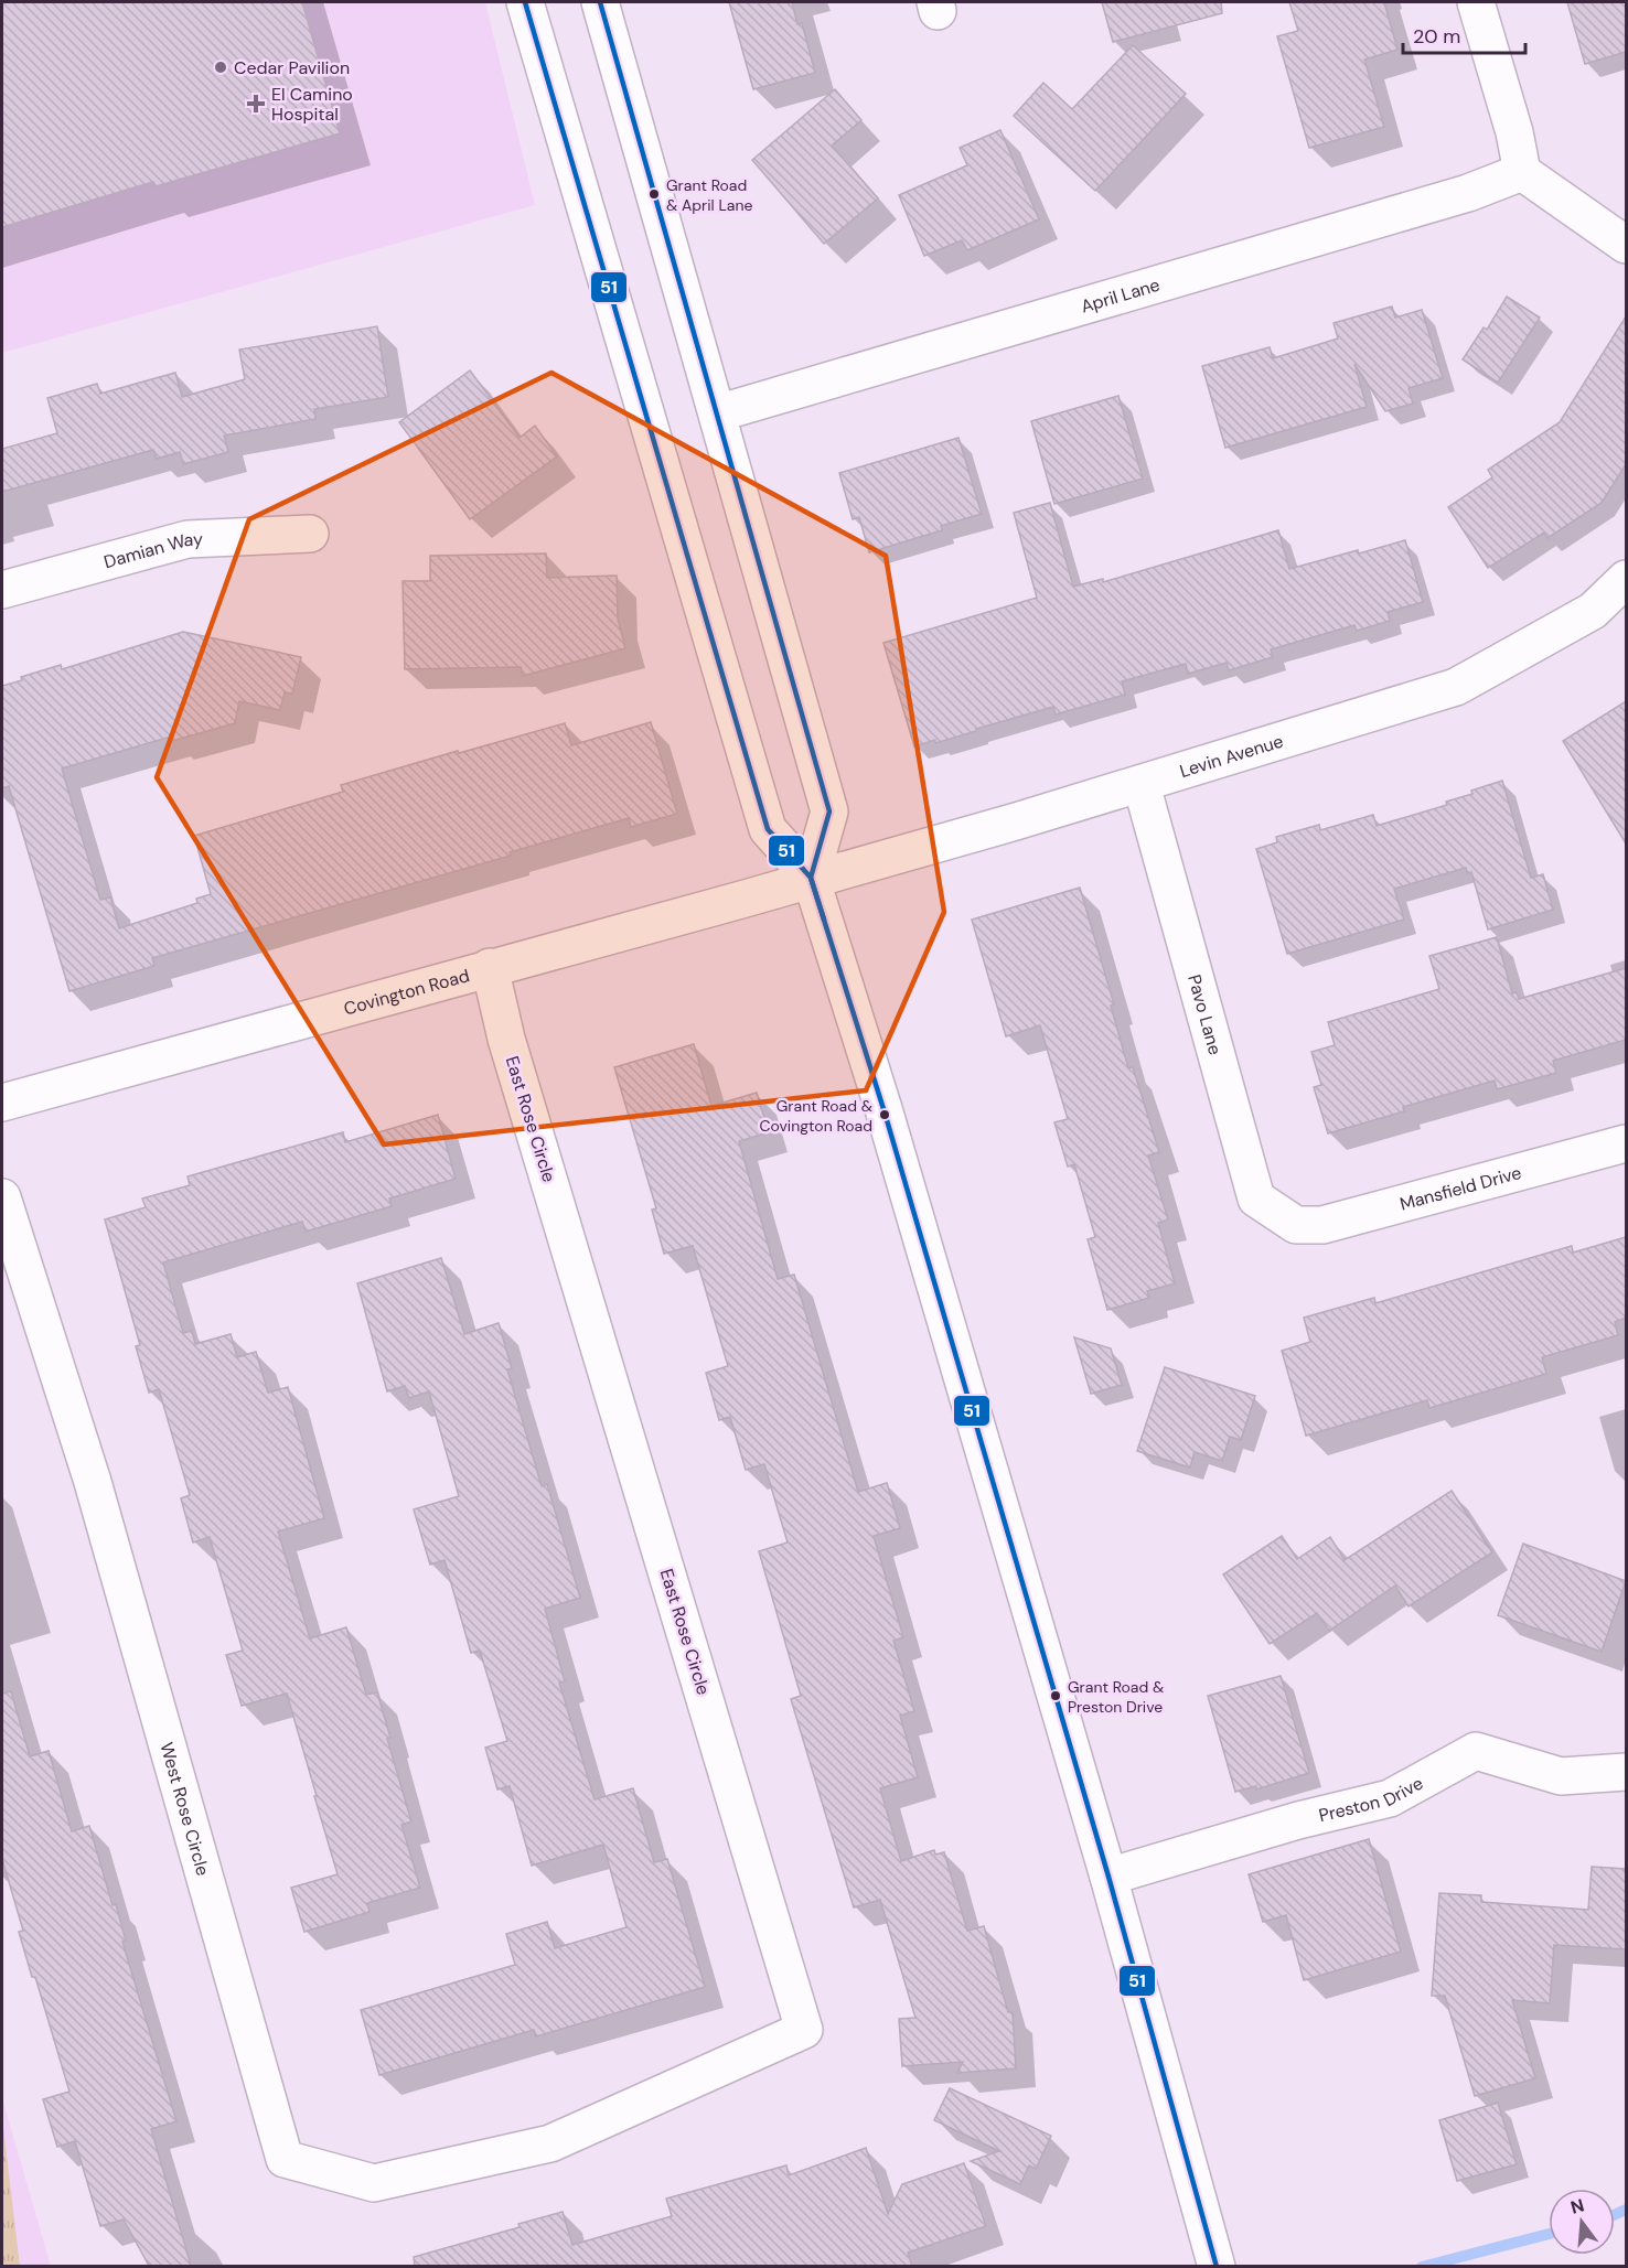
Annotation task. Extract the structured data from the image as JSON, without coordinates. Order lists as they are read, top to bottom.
{
  "streets": {
    "street": [
      "April Lane",
      "Damian Way",
      "Levin Avenue",
      "Covington Road",
      "Pavo Lane",
      "East Rose Circle",
      "Mansfield Drive",
      "Preston Drive",
      "West Rose Circle"
    ]
  },
  "crossings": [
    ["Levin Avenue", "Covington Road"],
    ["Levin Avenue", "Pavo Lane"],
    ["Covington Road", "East Rose Circle"],
    ["Pavo Lane", "Mansfield Drive"],
    ["East Rose Circle", "West Rose Circle"]
  ],
  "places": {
    "other": [
      "Cedar Pavilion",
      "Grant Road & April Lane",
      "Grant Road & Covington Road",
      "Grant Road & Preston Drive"
    ],
    "health": ["El Camino Hospital"]
  },
  "lines": ["transit line 51"],
  "scale_bar": "20 m",
  "north": "top"
}
